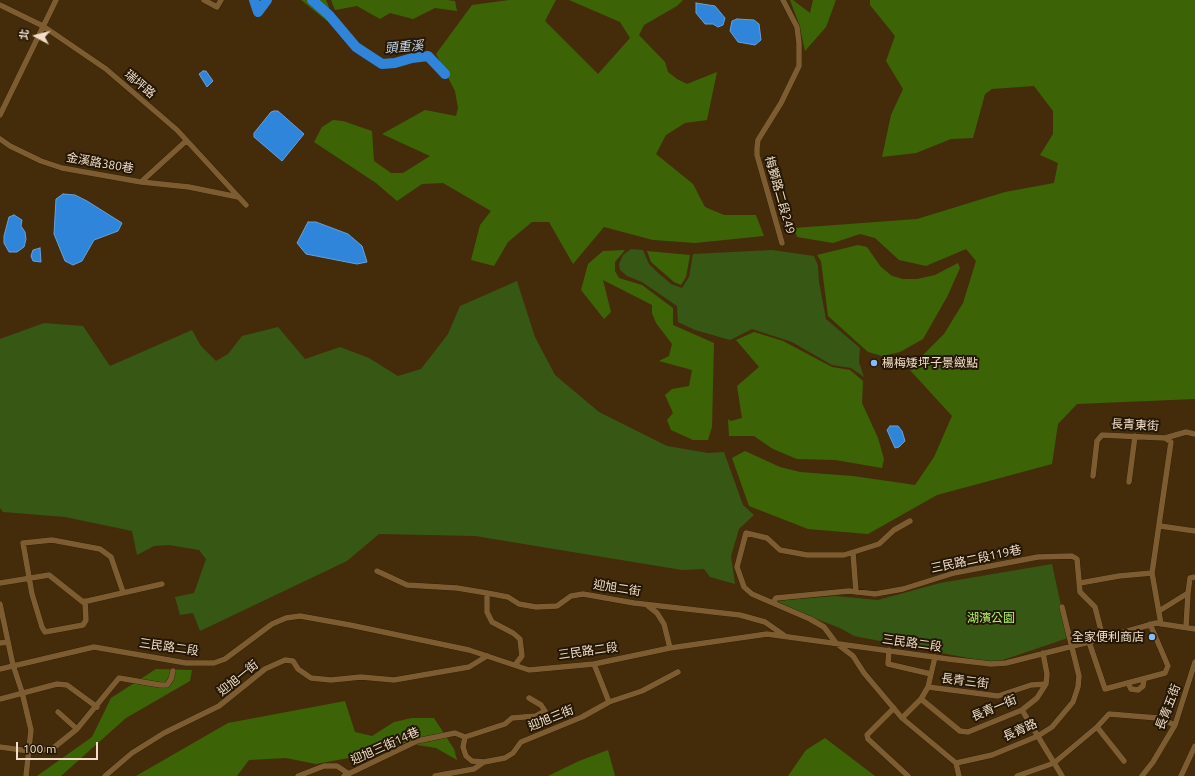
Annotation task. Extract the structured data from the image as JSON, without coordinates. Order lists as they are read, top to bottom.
{
  "streets": {
    "street": [
      "瑞坪路",
      "金溪路380巷",
      "梅獅路二段249",
      "長青東街",
      "三民路二段119巷",
      "迎旭二街",
      "三民路二段",
      "迎旭一街",
      "長青三街",
      "長青五街",
      "長青一街",
      "迎旭三街",
      "長青路",
      "迎旭三街14巷"
    ]
  },
  "crossings": [
    ["瑞坪路", "金溪路380巷"],
    ["三民路二段119巷", "三民路二段"],
    ["迎旭二街", "三民路二段"],
    ["三民路二段", "迎旭一街"],
    ["三民路二段", "長青路"],
    ["長青三街", "長青一街"]
  ],
  "water": ["頭重溪"],
  "parks": ["湖濱公園"],
  "places": ["楊梅矮坪子景緻點", "全家便利商店"],
  "scale_bar": "100 m",
  "north": "left"
}
